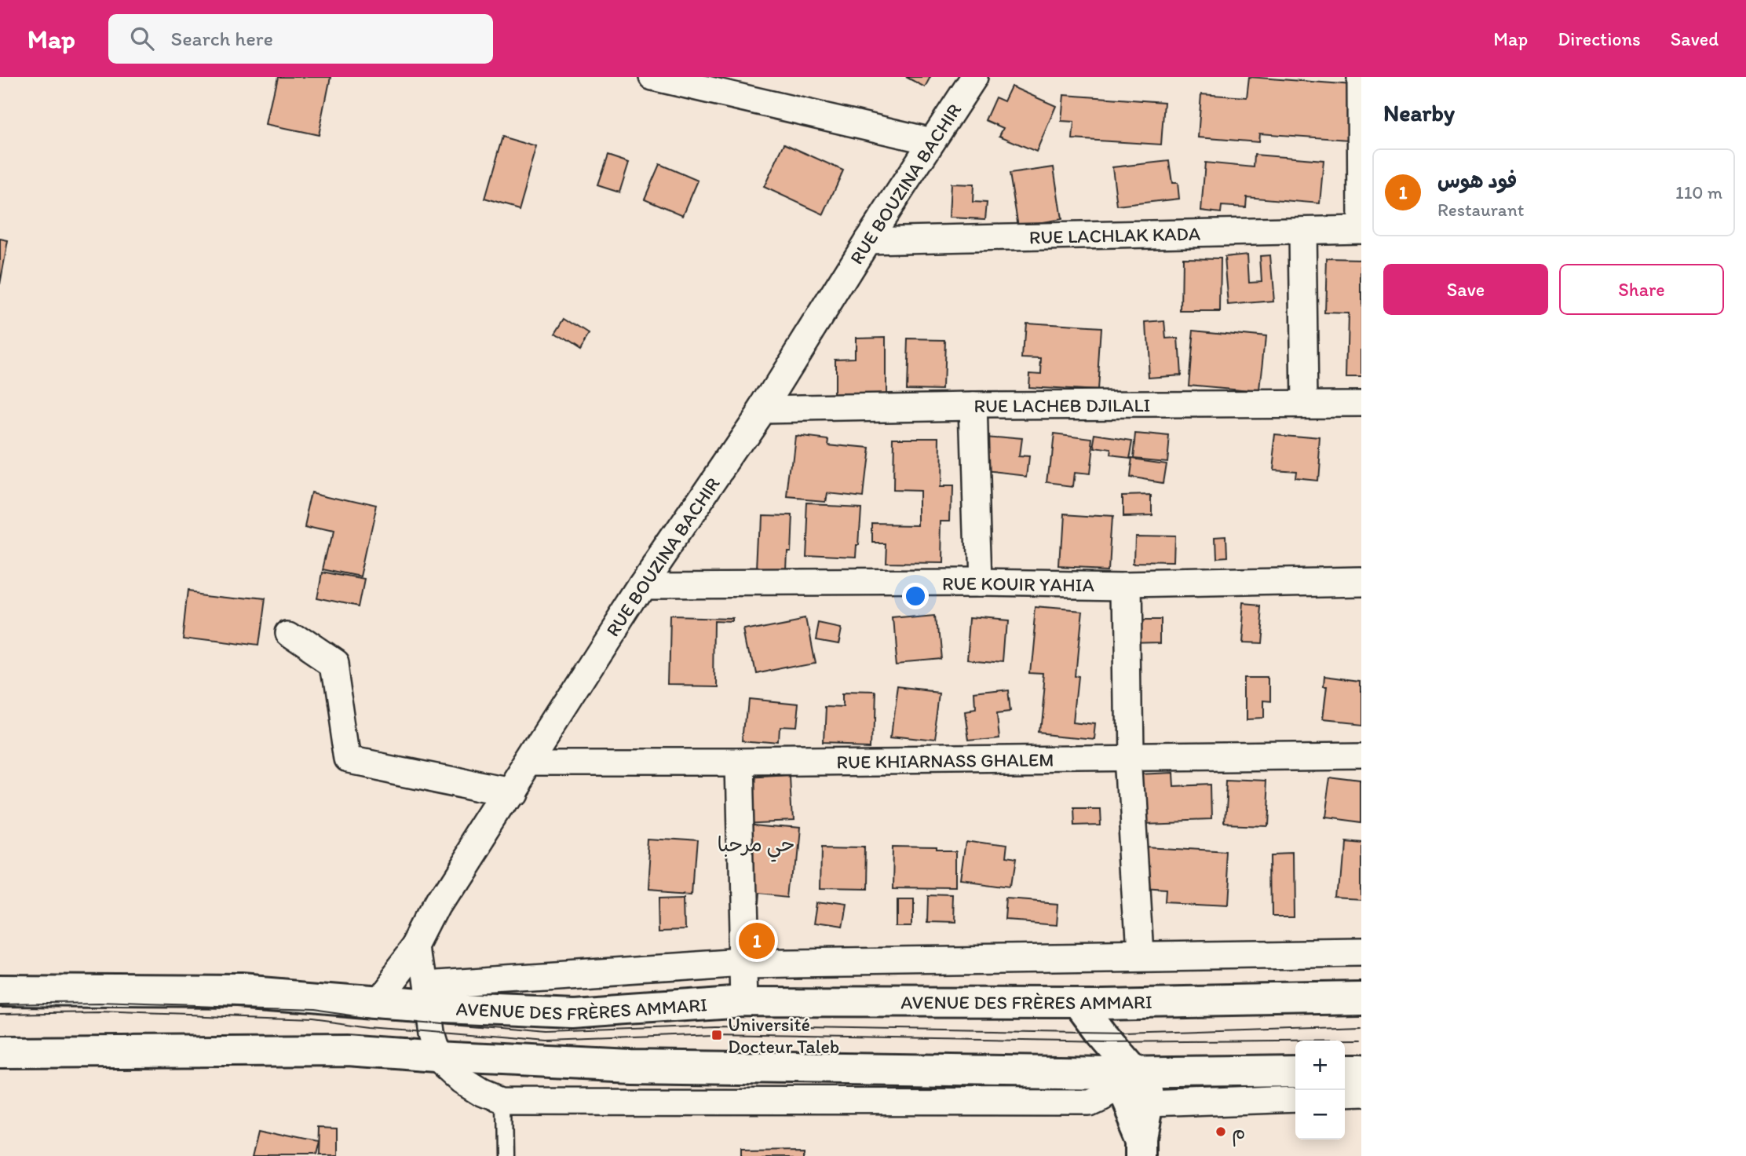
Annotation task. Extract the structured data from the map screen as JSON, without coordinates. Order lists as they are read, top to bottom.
{
  "streets": {
    "main road": ["AVENUE DES FRÈRES AMMARI"],
    "street": [
      "RUE BOUZINA BACHIR",
      "RUE LACHLAK KADA",
      "RUE LACHEB DJILALI",
      "RUE KOUIR YAHIA",
      "RUE KHIARNASS GHALEM"
    ]
  },
  "crossings": [
    ["RUE BOUZINA BACHIR", "RUE LACHLAK KADA"],
    ["RUE BOUZINA BACHIR", "RUE LACHEB DJILALI"],
    ["RUE BOUZINA BACHIR", "RUE KOUIR YAHIA"],
    ["RUE BOUZINA BACHIR", "RUE KHIARNASS GHALEM"],
    ["RUE BOUZINA BACHIR", "AVENUE DES FRÈRES AMMARI"]
  ],
  "districts": ["حي مرحبا"],
  "places": {
    "transit": ["Université Docteur Taleb"],
    "other": ["م"]
  },
  "page": {
    "header": "Map",
    "search": "Search here",
    "nav": ["Map", "Directions", "Saved"],
    "heading": "Nearby",
    "list": [
      {
        "mark": "1",
        "name": "فود هوس",
        "note": "Restaurant",
        "value": "110 m"
      }
    ],
    "buttons": ["Save", "Share"],
    "pins": "1",
    "map_buttons": ["+", "−"]
  }
}
